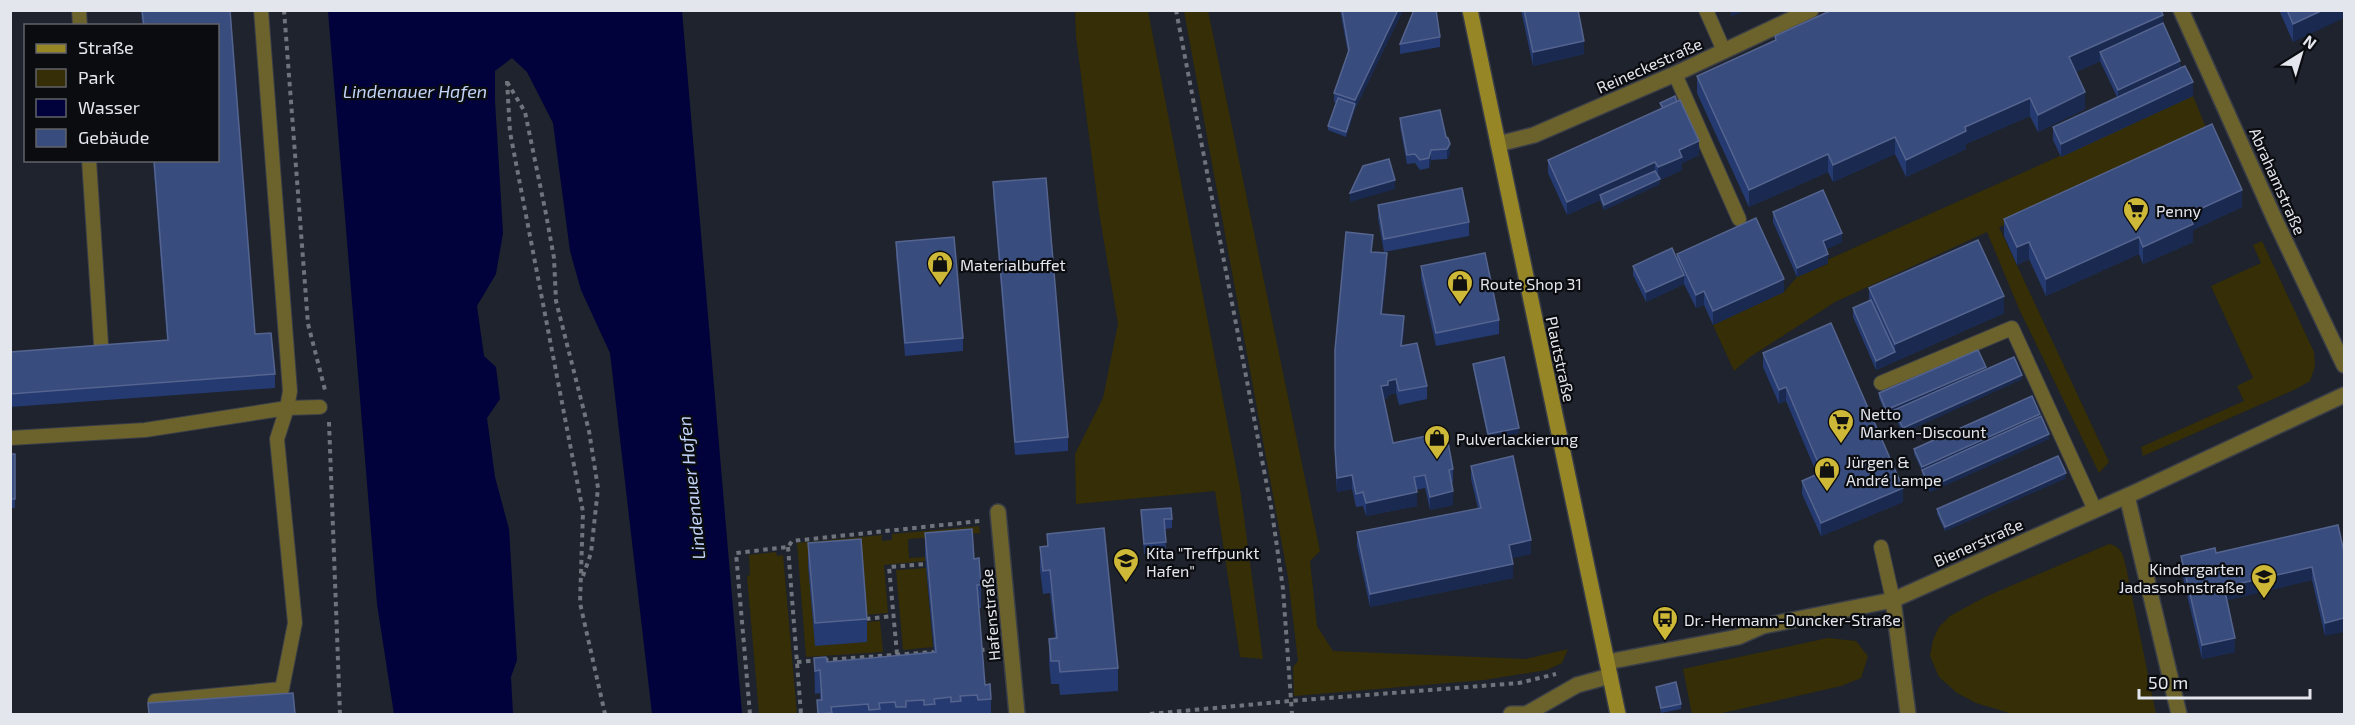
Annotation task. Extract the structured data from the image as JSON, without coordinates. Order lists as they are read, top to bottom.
{
  "streets": {
    "main road": ["Plautstraße"],
    "street": [
      "Reineckestraße",
      "Abrahamstraße",
      "Bienerstraße",
      "Hafenstraße"
    ]
  },
  "crossings": [
    ["Reineckestraße", "Plautstraße"],
    ["Plautstraße", "Bienerstraße"]
  ],
  "water": ["Lindenauer Hafen"],
  "places": {
    "supermarket": ["Penny", "Netto Marken-Discount"],
    "shop": [
      "Materialbuffet",
      "Route Shop 31",
      "Pulverlackierung",
      "Jürgen & André Lampe"
    ],
    "school or university": ["Kita \"Treffpunkt Hafen\"", "Kindergarten Jadassohnstraße"],
    "bus stop": ["Dr.-Hermann-Duncker-Straße"]
  },
  "legend": [
    "Straße",
    "Park",
    "Wasser",
    "Gebäude"
  ],
  "scale_bar": "50 m",
  "north": "top right"
}
